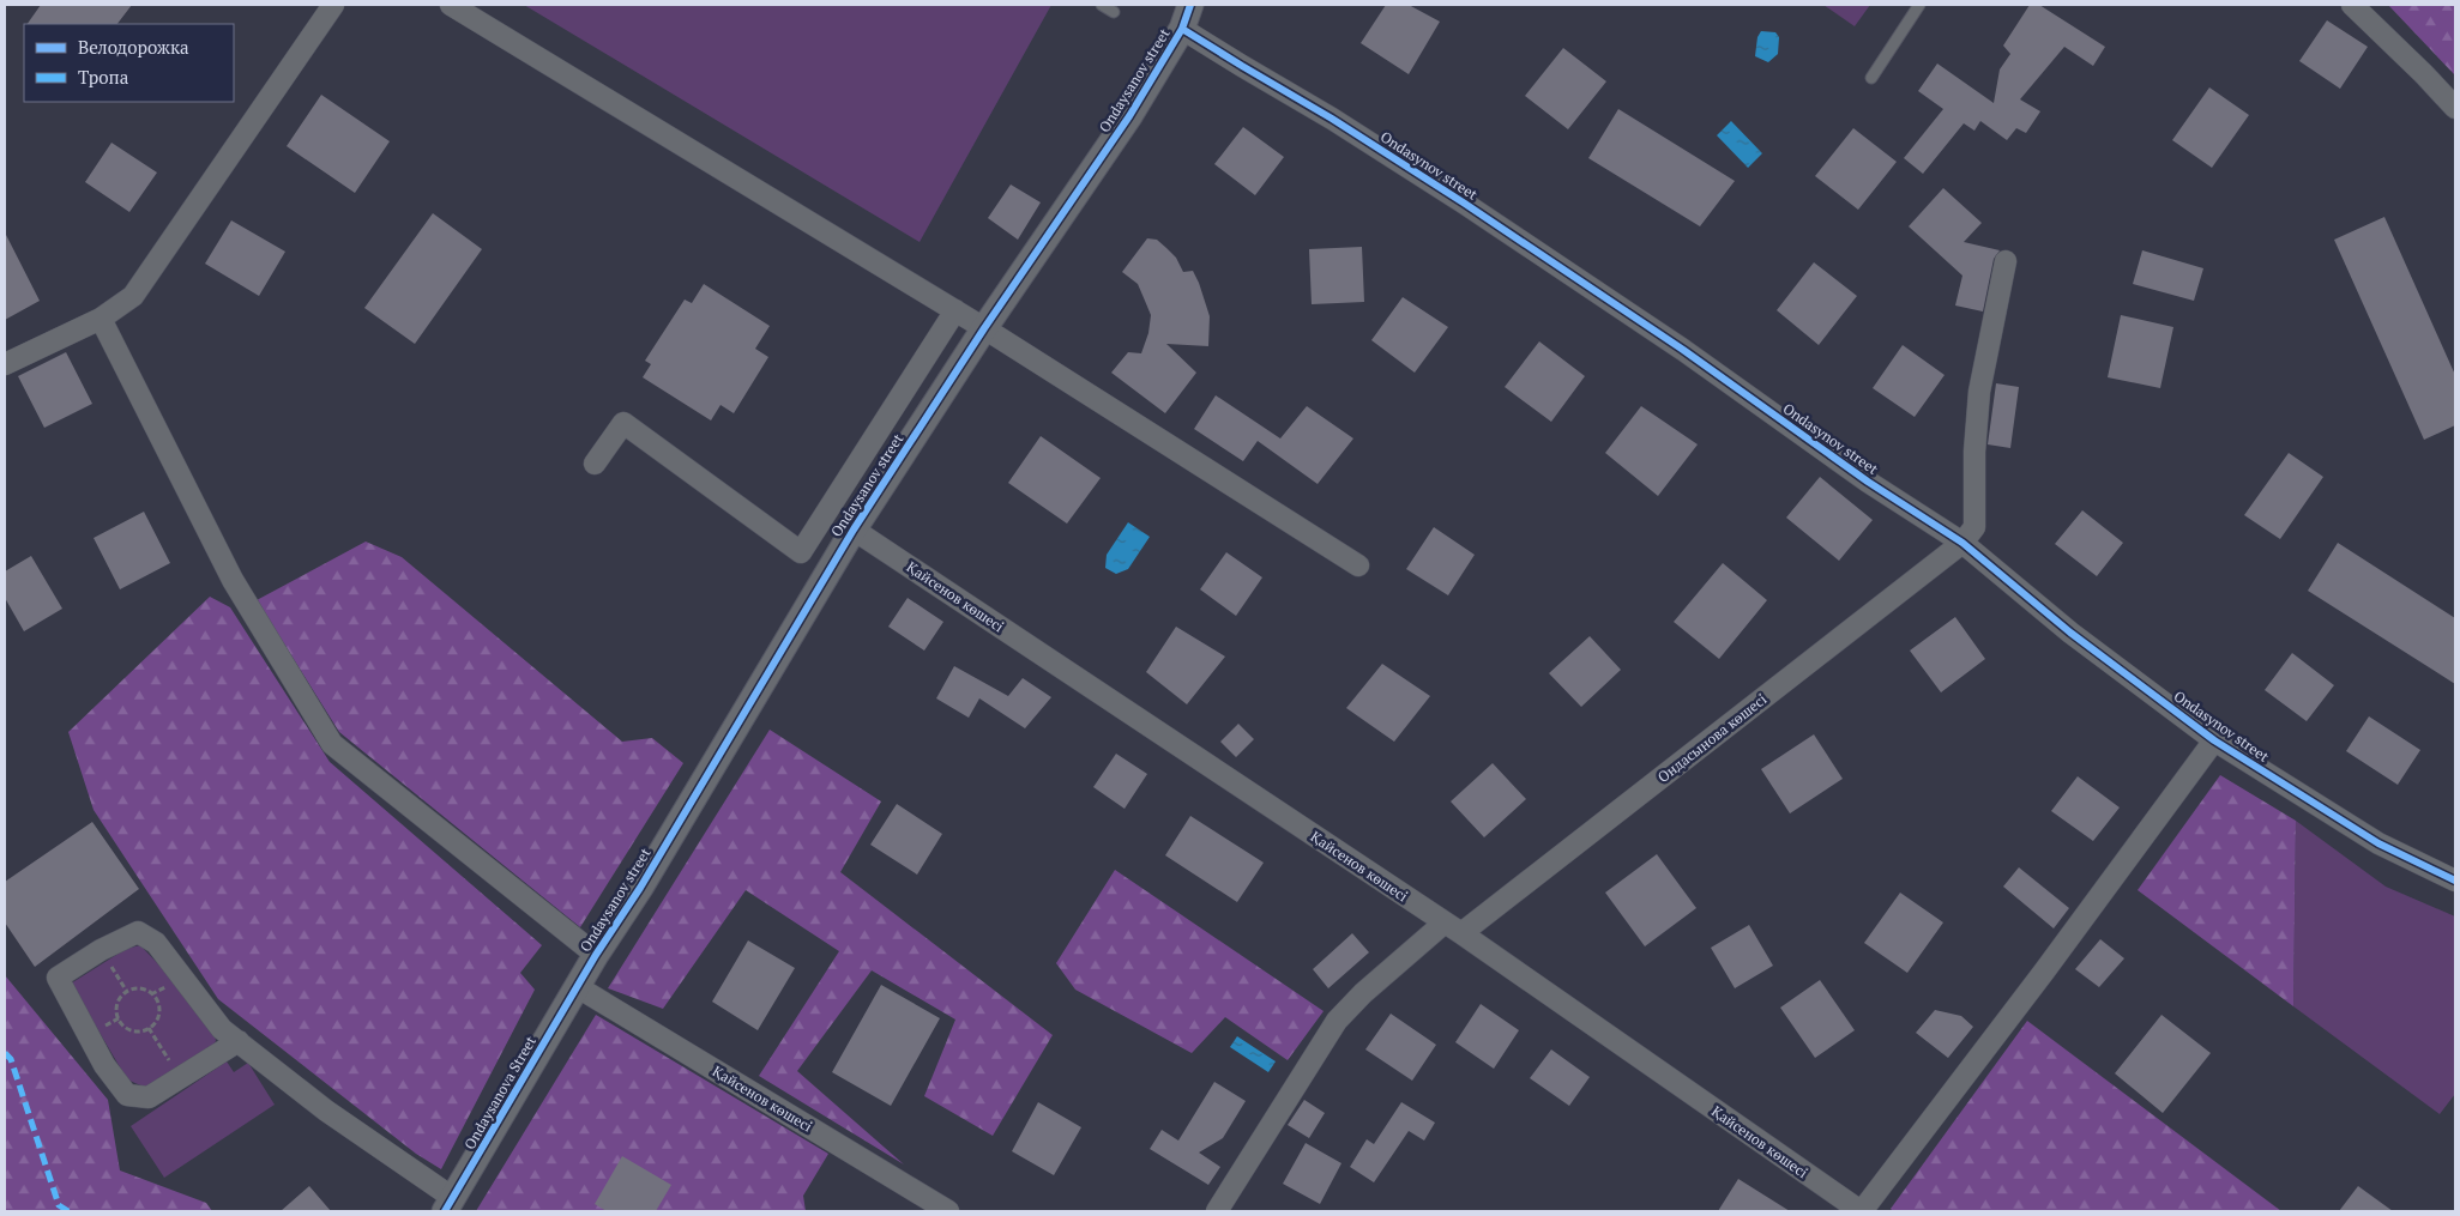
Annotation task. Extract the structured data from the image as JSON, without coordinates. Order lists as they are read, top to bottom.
{
  "streets": {
    "street": [
      "Ondaysanov street",
      "Ondasynov street",
      "Қайсенов көшесі",
      "Ондасынова көшесі",
      "Ondaysanova Street"
    ]
  },
  "crossings": [
    ["Ondaysanov street", "Ondasynov street"],
    ["Ondaysanov street", "Қайсенов көшесі"],
    ["Ondaysanov street", "Ondaysanova Street"],
    ["Ondasynov street", "Ондасынова көшесі"],
    ["Қайсенов көшесі", "Ондасынова көшесі"],
    ["Қайсенов көшесі", "Ondaysanova Street"]
  ],
  "legend": ["Велодорожка", "Тропа"]
}
